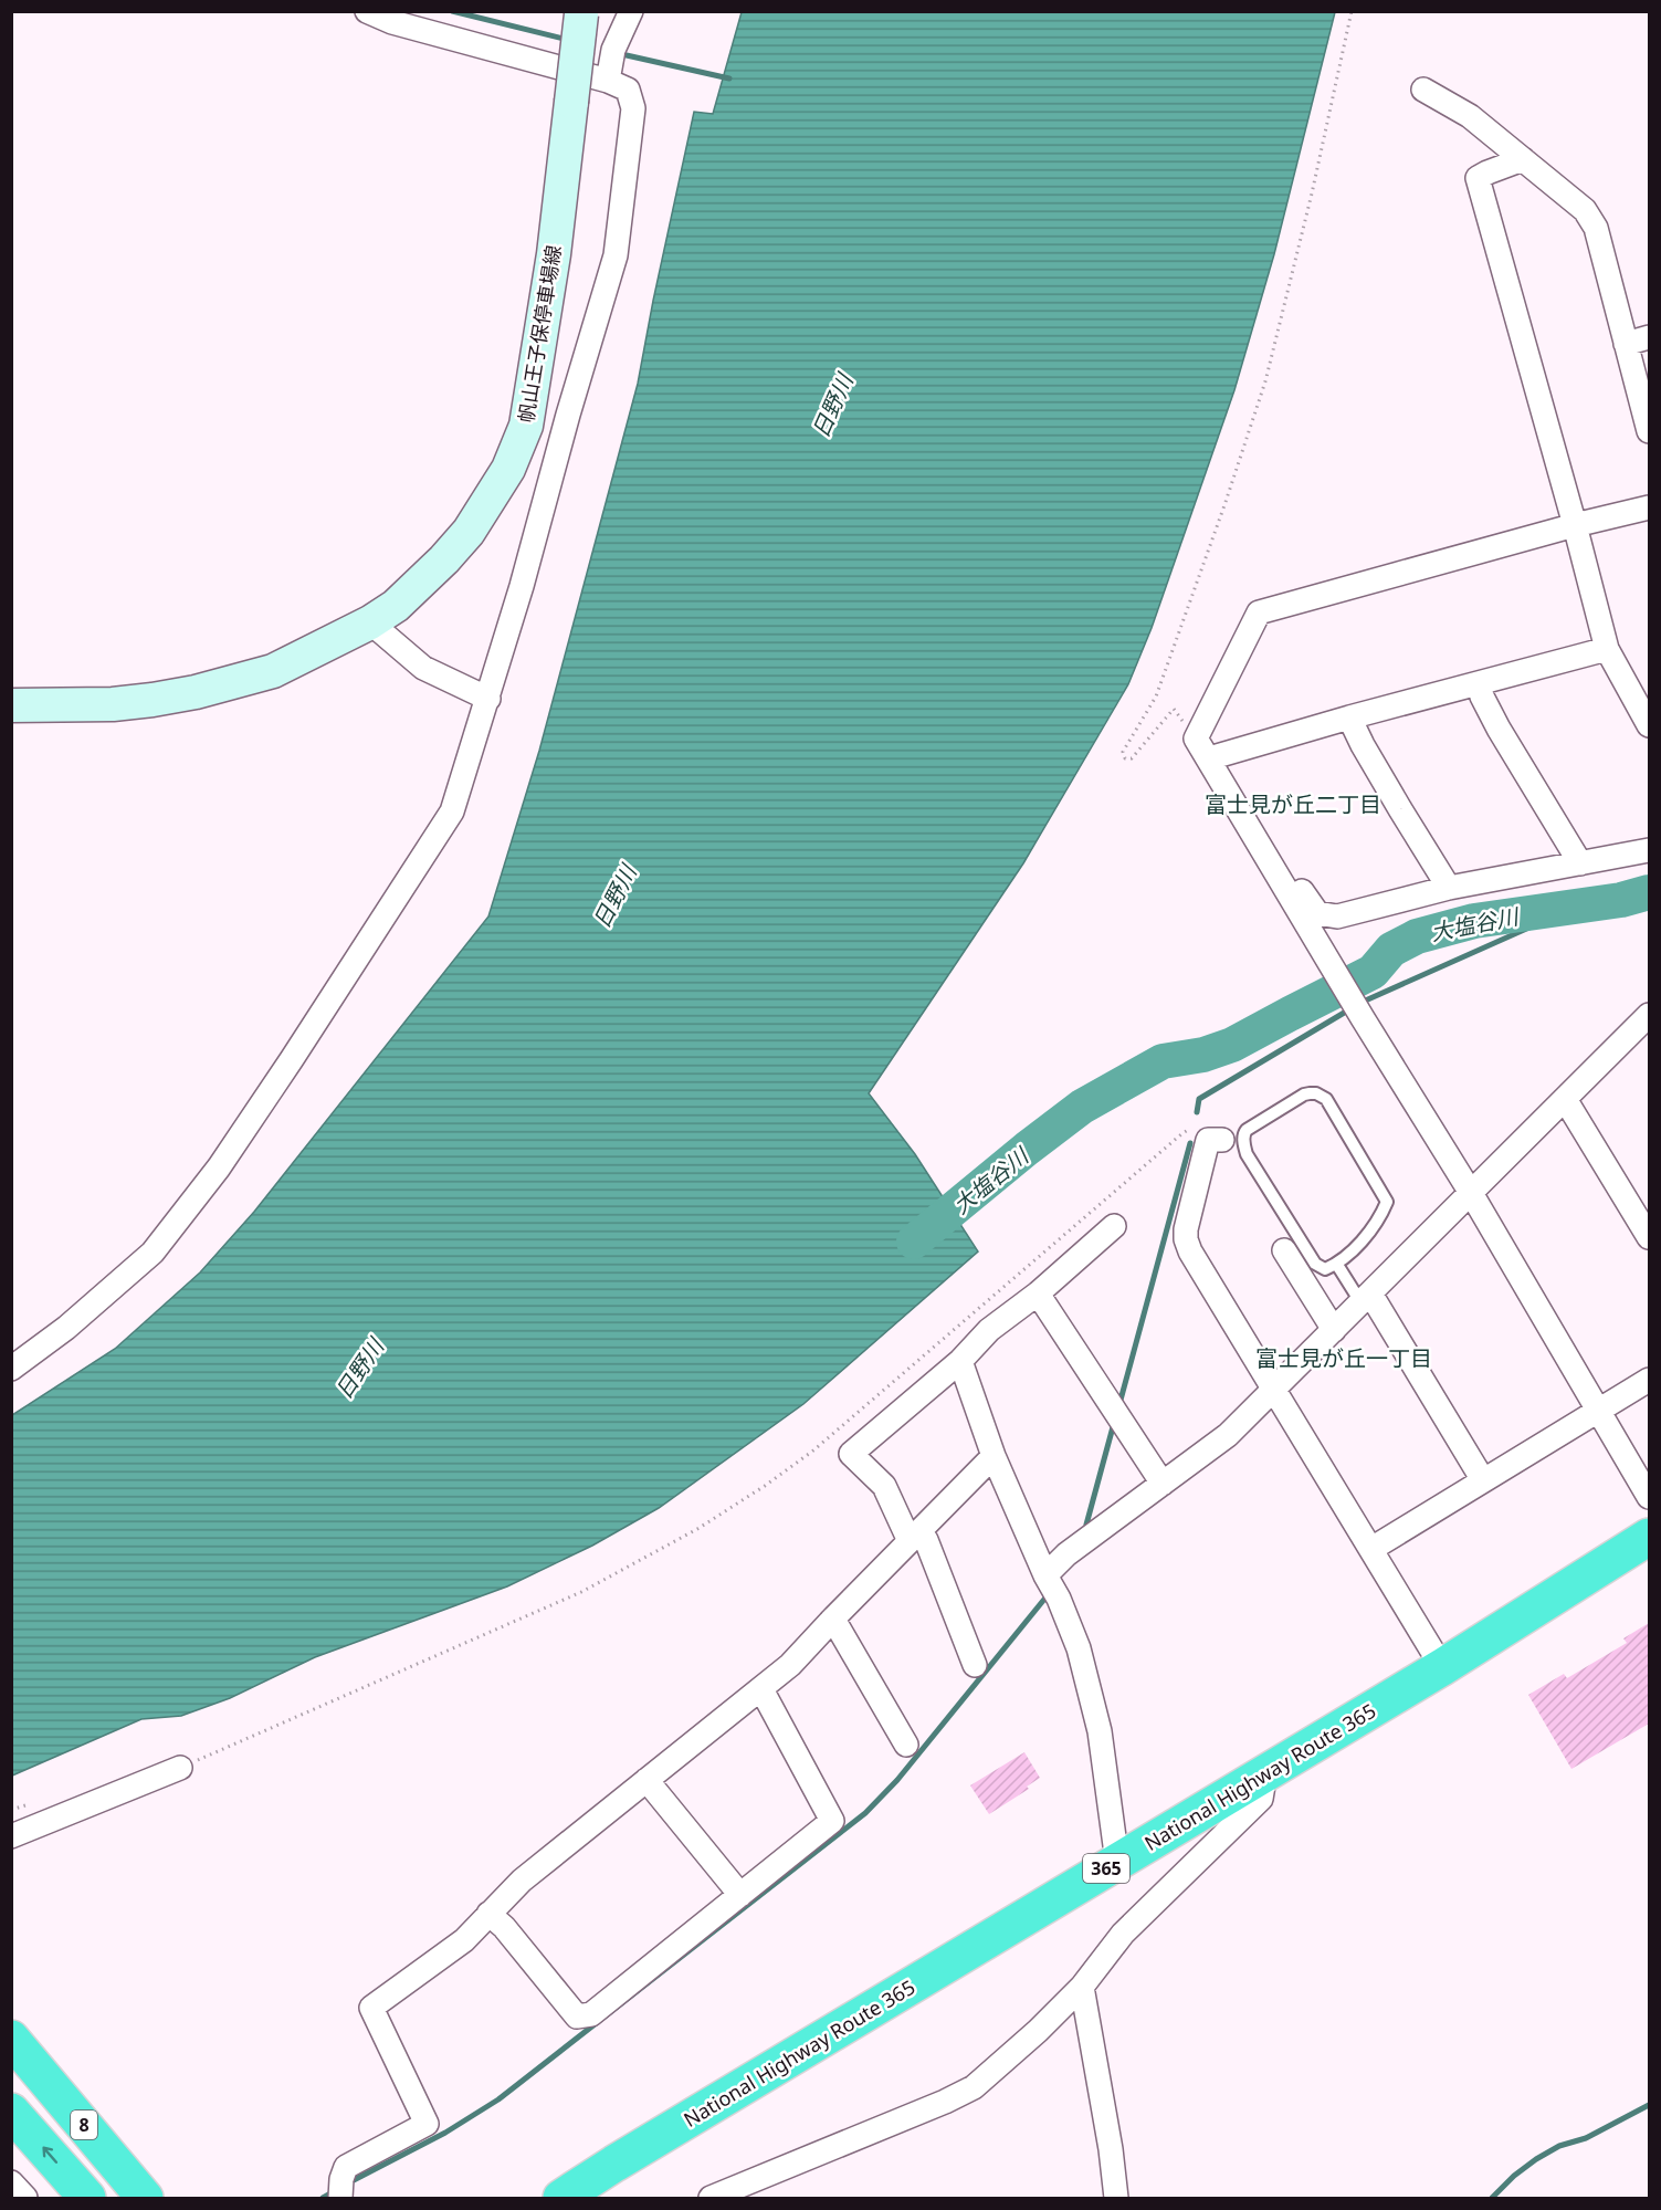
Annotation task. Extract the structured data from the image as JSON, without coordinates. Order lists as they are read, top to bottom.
{
  "streets": {
    "highway": ["National Highway Route 365", "365", "8"],
    "main road": ["帆山王子保停車場線"]
  },
  "districts": ["富士見が丘二丁目", "富士見が丘一丁目"],
  "water": ["日野川", "大塩谷川"]
}
